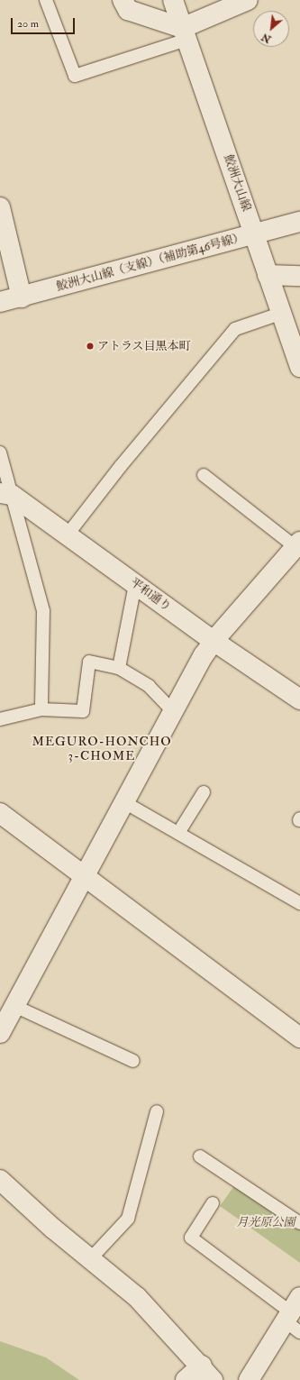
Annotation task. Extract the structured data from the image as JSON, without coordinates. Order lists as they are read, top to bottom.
{
  "streets": {
    "street": ["鮫洲大山線", "鮫洲大山線（支線）（補助第46号線）", "平和通り"]
  },
  "crossings": [
    ["鮫洲大山線", "鮫洲大山線（支線）（補助第46号線）"]
  ],
  "districts": ["MEGURO-HONCHO 3-CHOME"],
  "parks": ["月光原公園"],
  "places": ["アトラス目黒本町"],
  "scale_bar": "20 m",
  "north": "bottom left"
}
